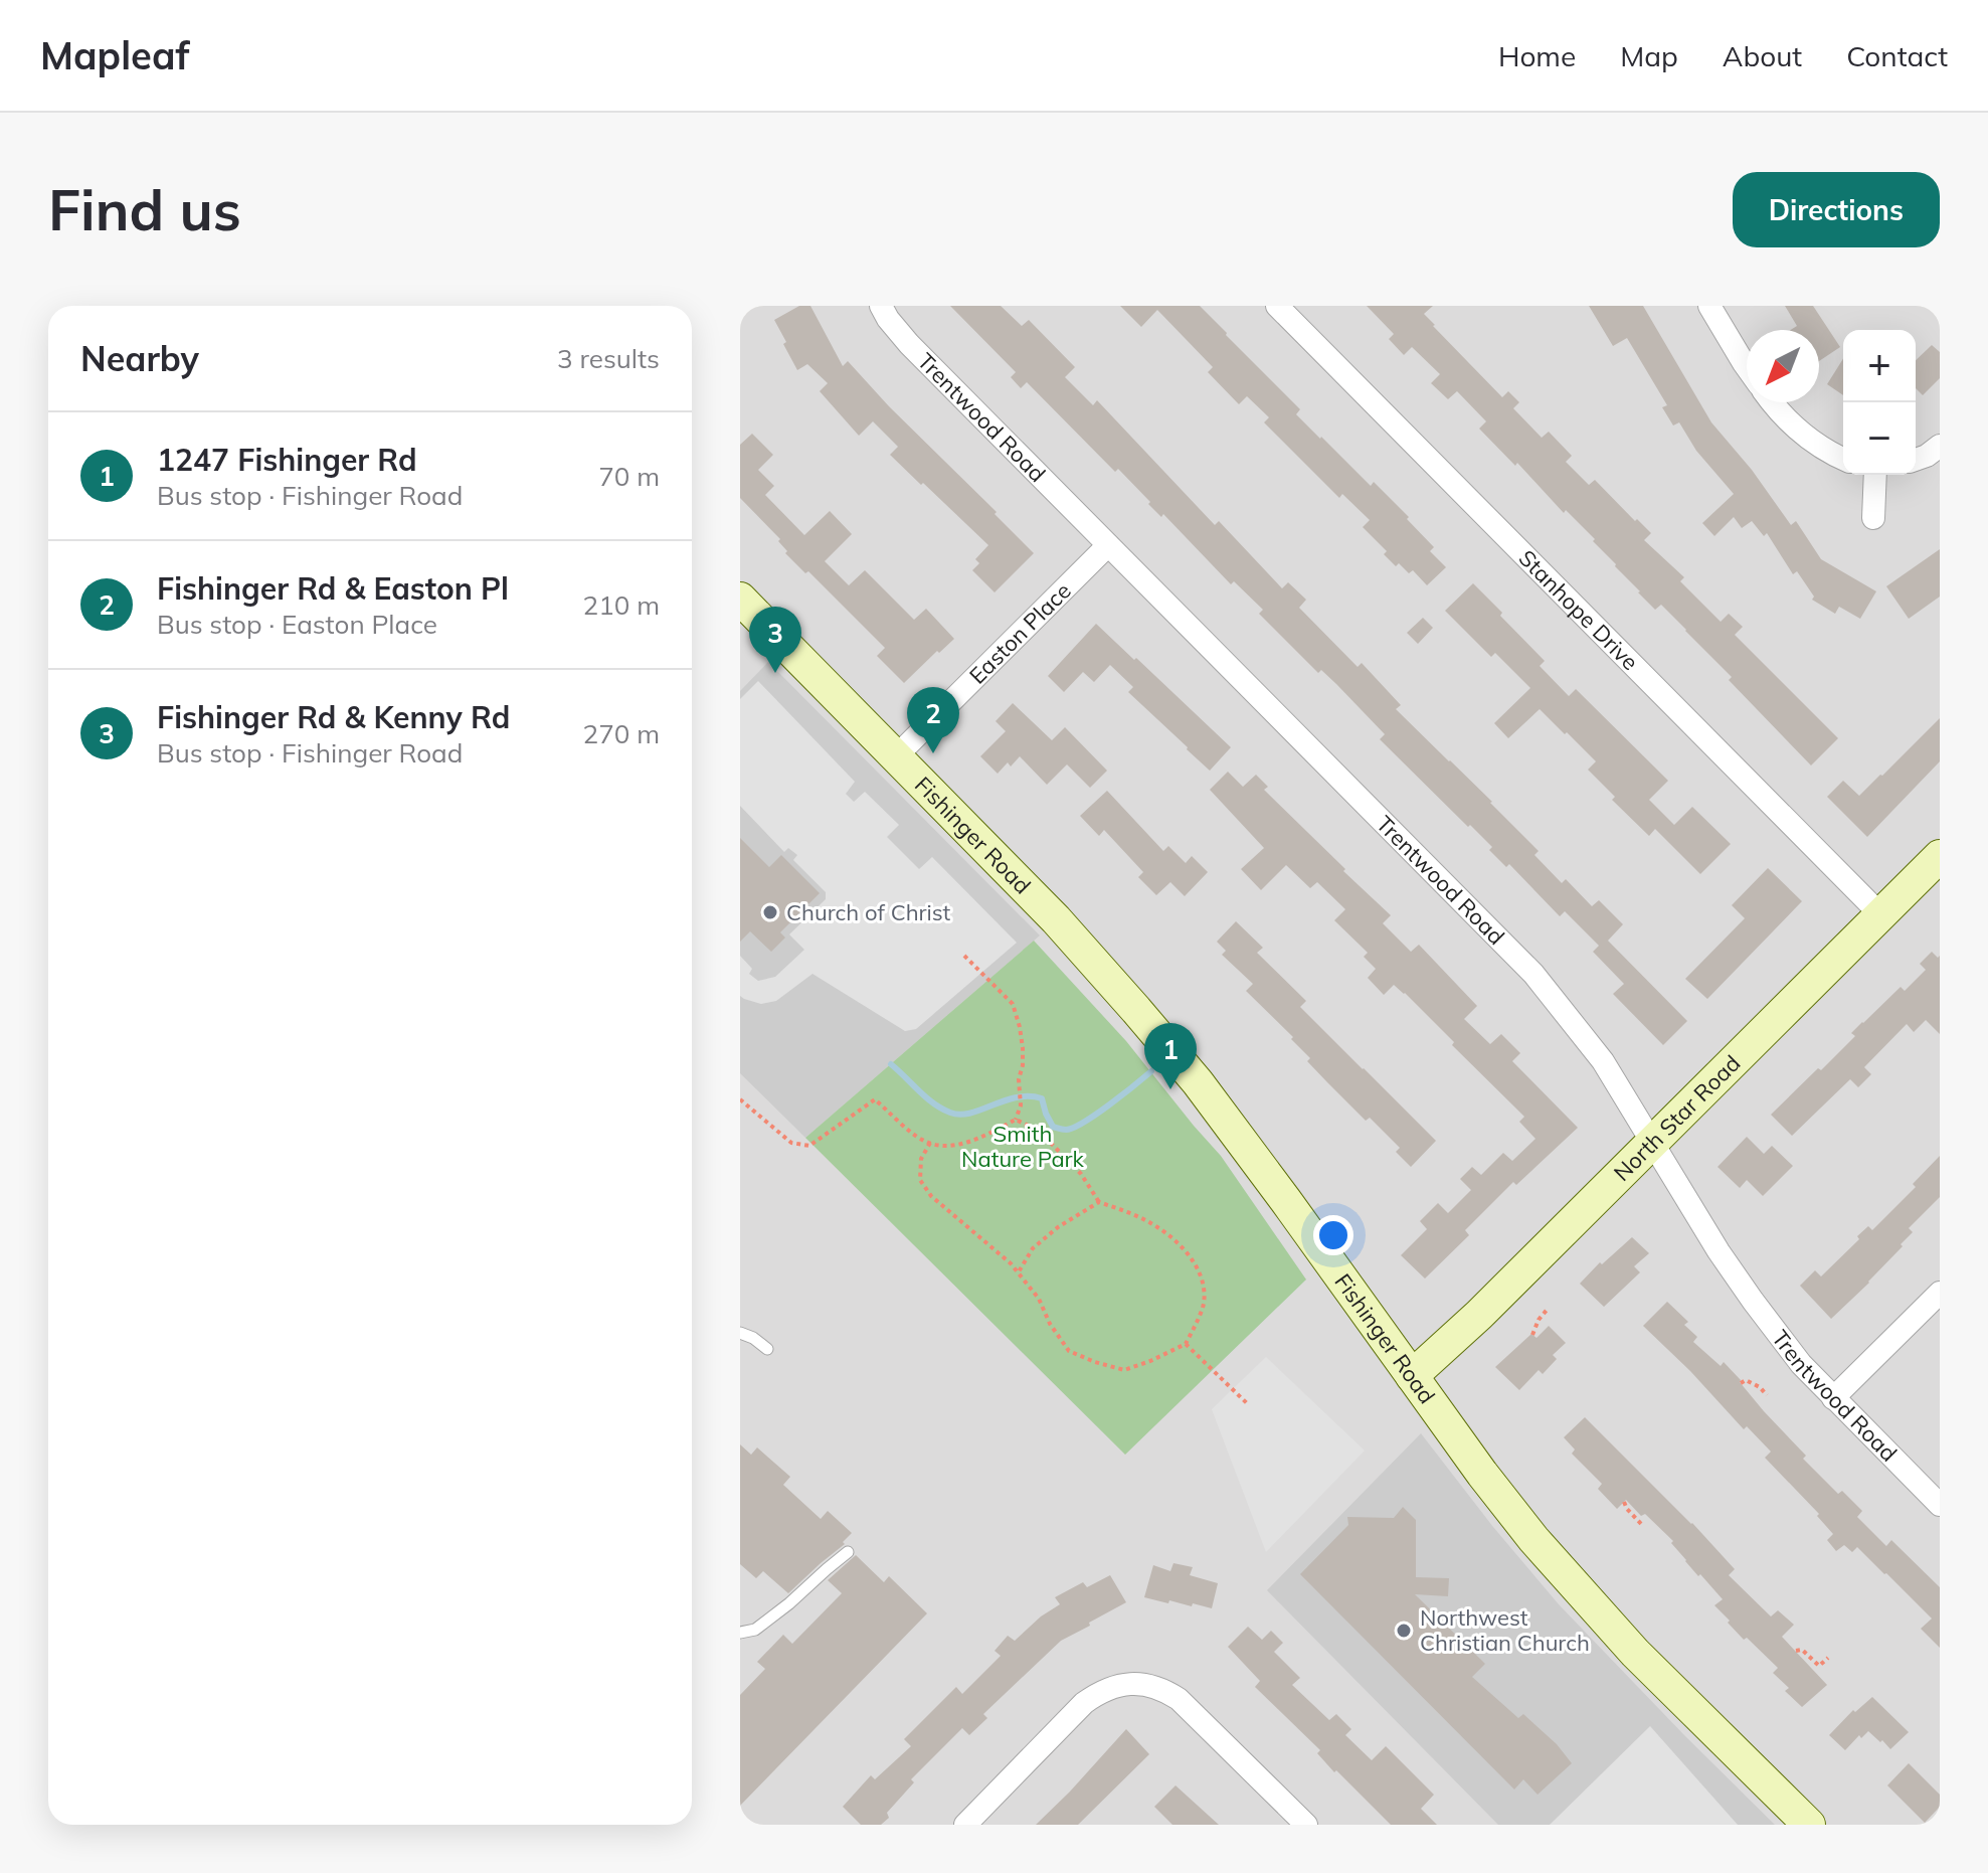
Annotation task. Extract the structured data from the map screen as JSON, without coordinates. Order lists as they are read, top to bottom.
{
  "streets": {
    "main road": ["Fishinger Road", "North Star Road"],
    "street": ["Trentwood Road", "Stanhope Drive", "Easton Place"]
  },
  "crossings": [
    ["Trentwood Road", "Easton Place"],
    ["Trentwood Road", "North Star Road"],
    ["Stanhope Drive", "North Star Road"],
    ["Easton Place", "Fishinger Road"],
    ["Fishinger Road", "North Star Road"]
  ],
  "parks": ["Smith Nature Park"],
  "places": ["Church of Christ", "Northwest Christian Church"],
  "north": "bottom left",
  "page": {
    "header": "Mapleaf",
    "nav": [
      "Home",
      "Map",
      "About",
      "Contact"
    ],
    "buttons": "Directions",
    "title": "Find us",
    "heading": ["Nearby", "3 results"],
    "map_buttons": ["+", "−"],
    "list": [
      {
        "mark": "1",
        "name": "1247 Fishinger Rd",
        "note": "Bus stop · Fishinger Road",
        "value": "70 m"
      },
      {
        "mark": "2",
        "name": "Fishinger Rd & Easton Pl",
        "note": "Bus stop · Easton Place",
        "value": "210 m"
      },
      {
        "mark": "3",
        "name": "Fishinger Rd & Kenny Rd",
        "note": "Bus stop · Fishinger Road",
        "value": "270 m"
      }
    ],
    "pins": ["3", "2", "1"]
  }
}
